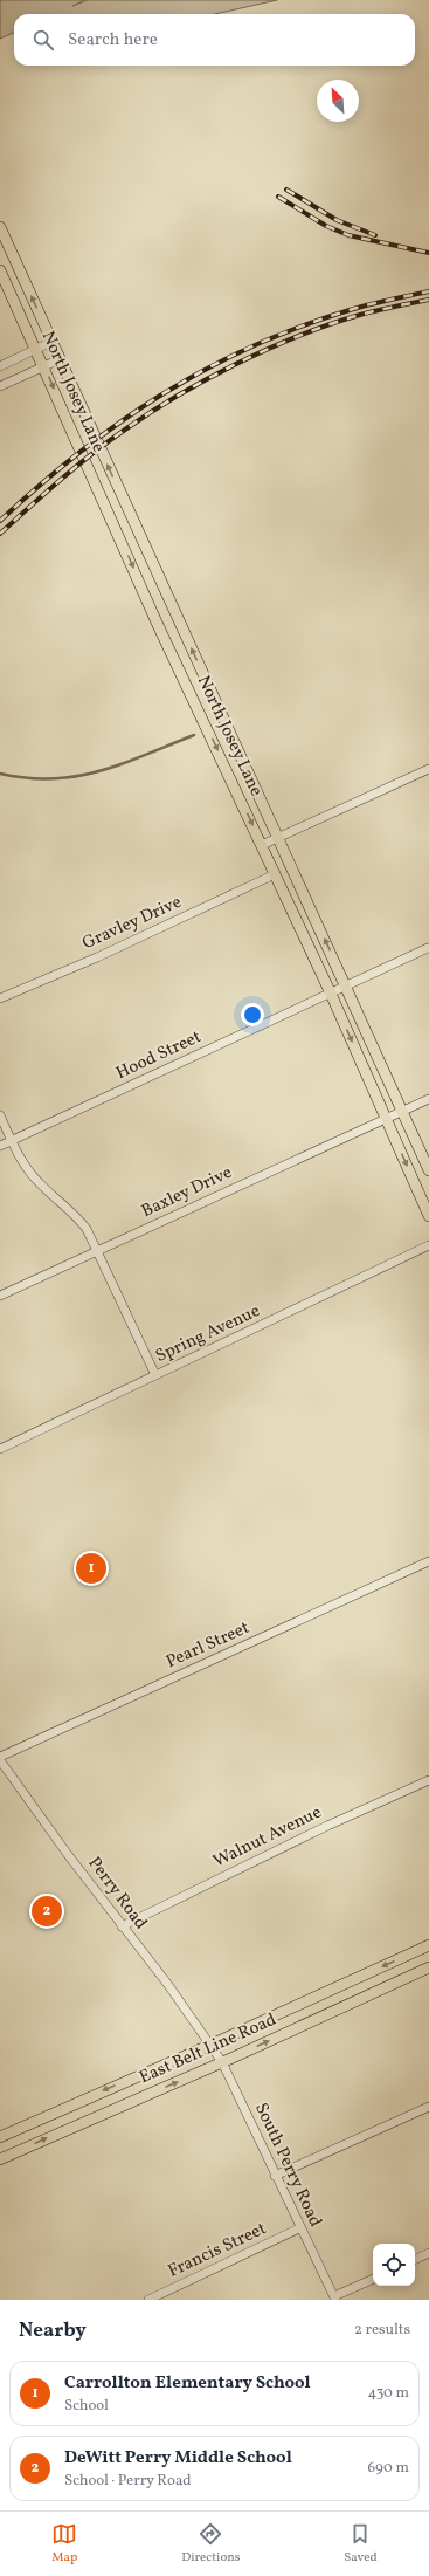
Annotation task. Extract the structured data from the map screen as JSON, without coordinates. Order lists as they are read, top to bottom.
{
  "streets": {
    "main road": ["North Josey Lane", "East Belt Line Road"],
    "street": [
      "Gravley Drive",
      "Hood Street",
      "Baxley Drive",
      "Spring Avenue",
      "Pearl Street",
      "Walnut Avenue",
      "Perry Road",
      "South Perry Road",
      "Francis Street"
    ]
  },
  "crossings": [
    ["North Josey Lane", "Gravley Drive"],
    ["North Josey Lane", "Hood Street"],
    ["North Josey Lane", "Baxley Drive"],
    ["Pearl Street", "Perry Road"],
    ["Walnut Avenue", "Perry Road"],
    ["Perry Road", "East Belt Line Road"],
    ["Perry Road", "South Perry Road"],
    ["East Belt Line Road", "South Perry Road"],
    ["South Perry Road", "Francis Street"]
  ],
  "north": "top left",
  "page": {
    "search": "Search here",
    "pins": ["1", "2"],
    "heading": ["Nearby", "2 results"],
    "list": [
      {
        "mark": "1",
        "name": "Carrollton Elementary School",
        "note": "School",
        "value": "430 m"
      },
      {
        "mark": "2",
        "name": "DeWitt Perry Middle School",
        "note": "School · Perry Road",
        "value": "690 m"
      }
    ],
    "nav": ["Map", "Directions", "Saved"]
  }
}
